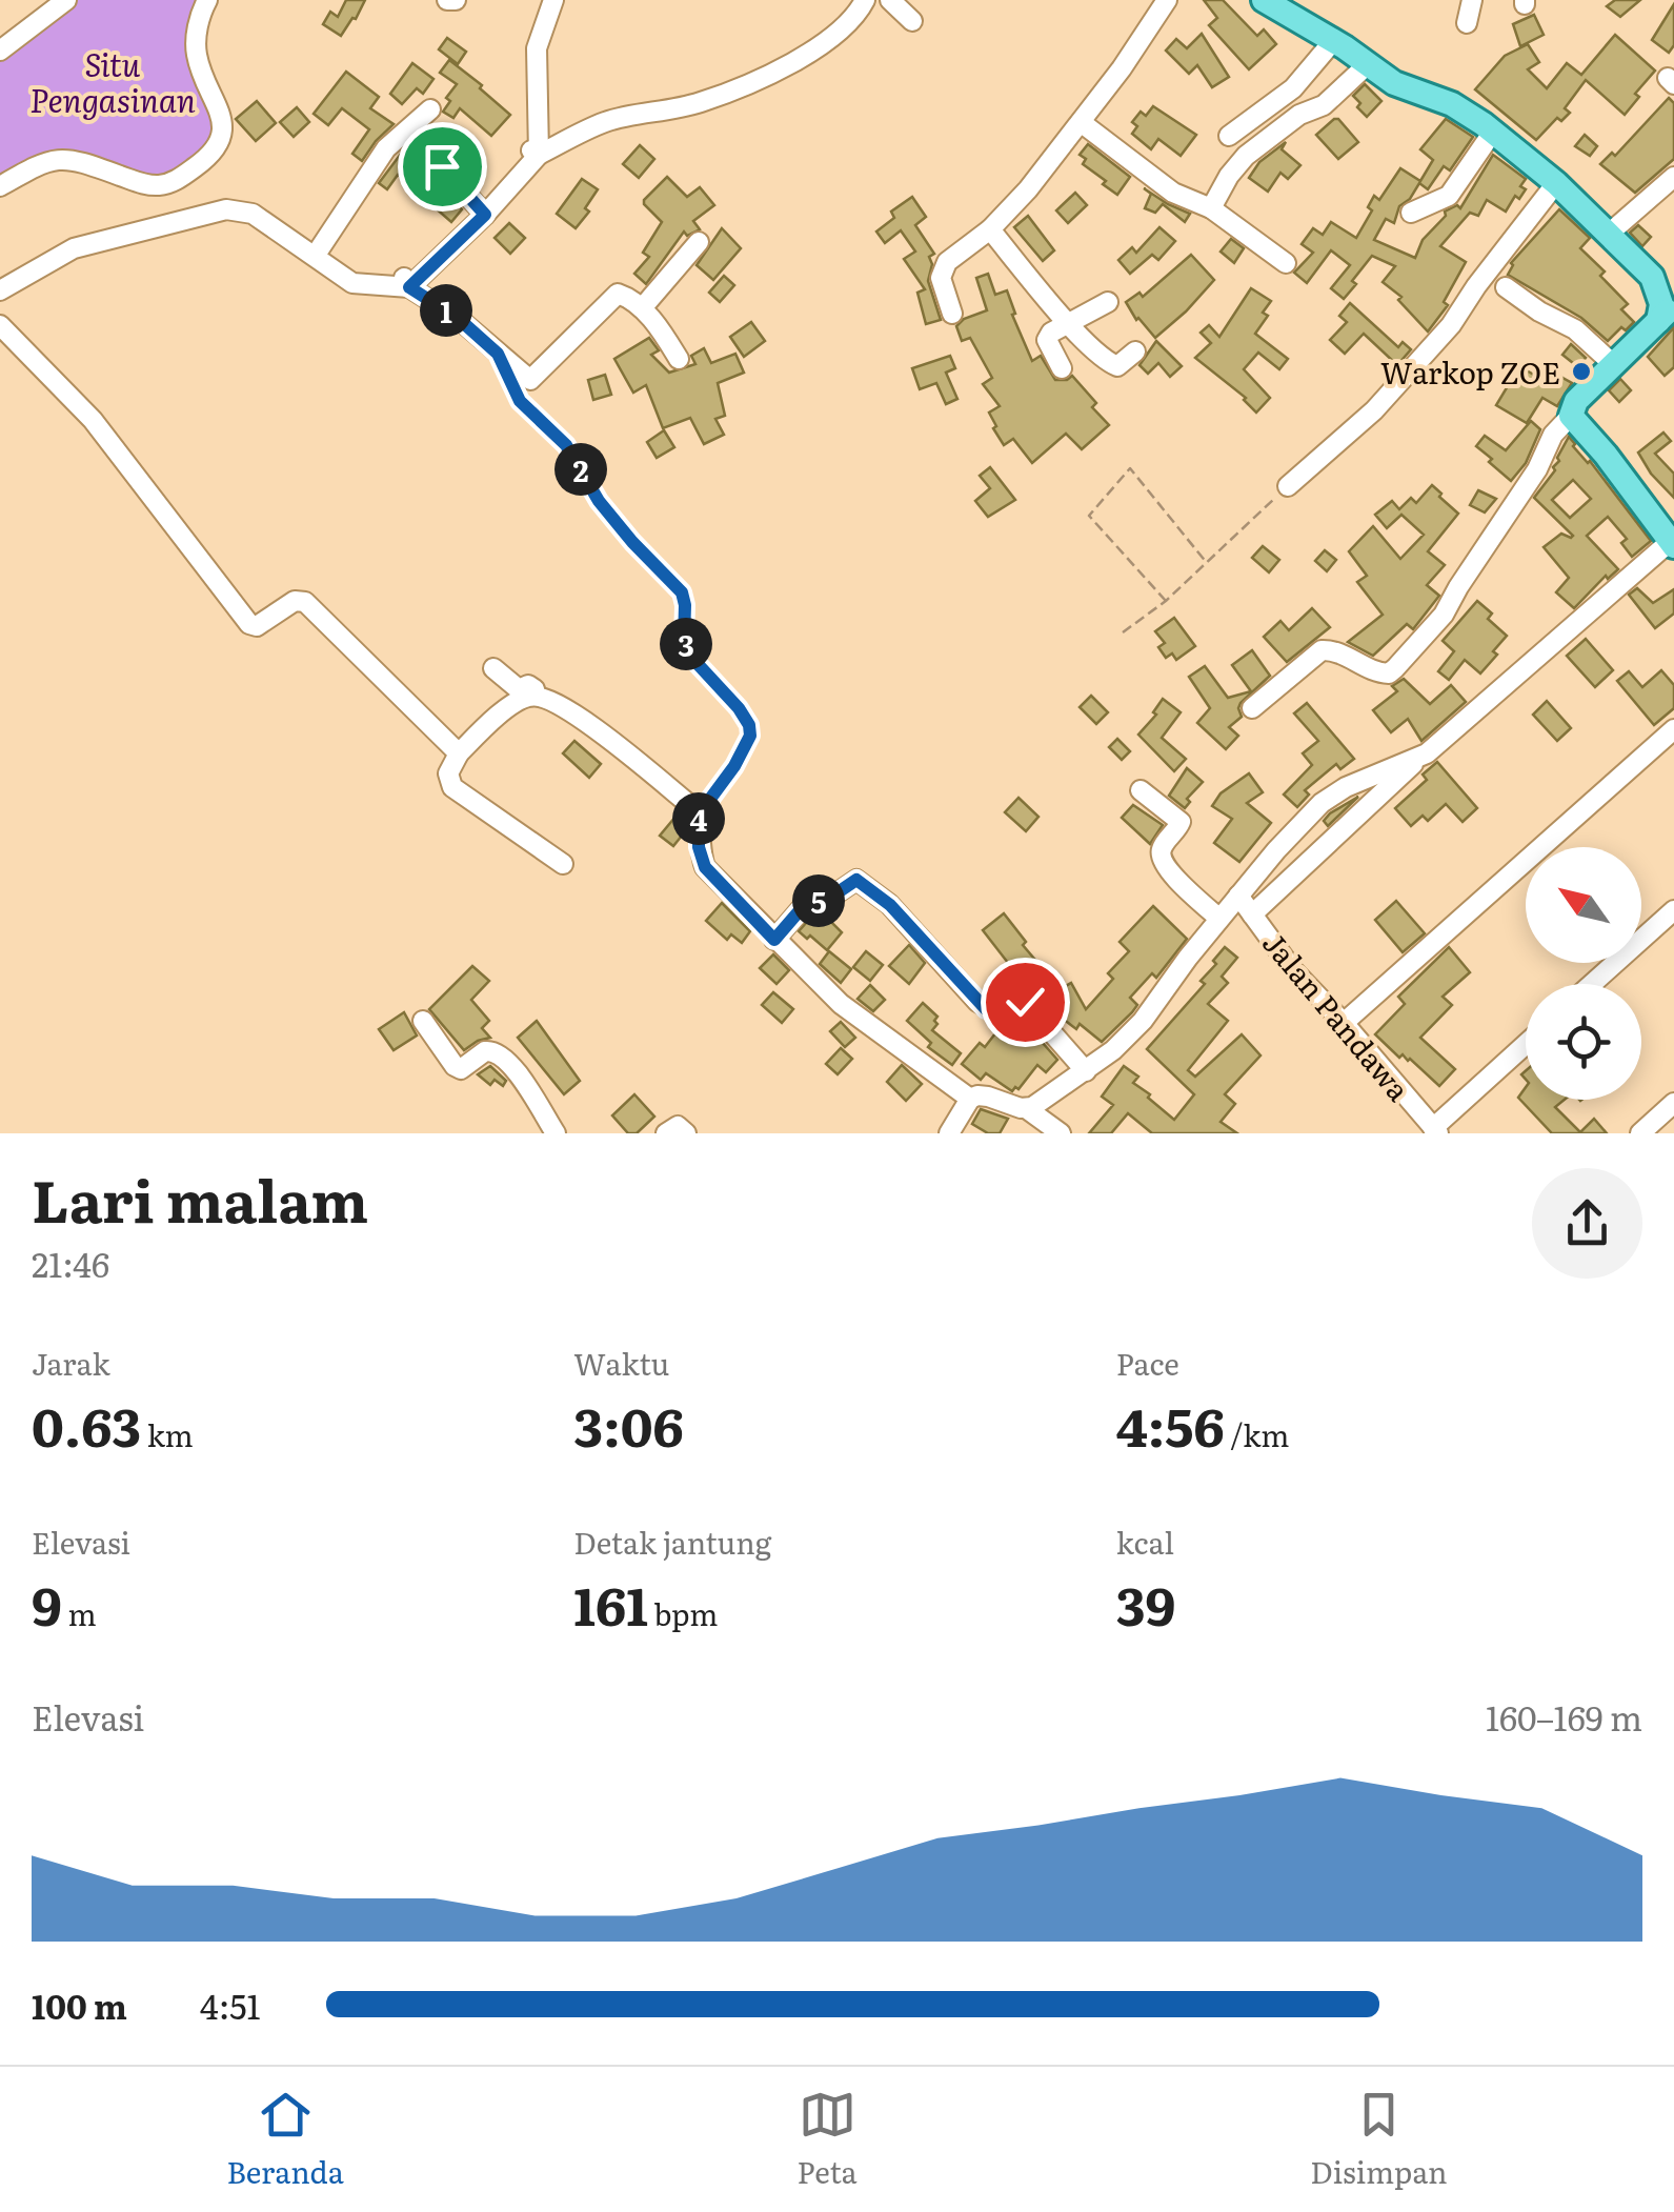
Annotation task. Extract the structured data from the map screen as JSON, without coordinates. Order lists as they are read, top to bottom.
{
  "streets": {
    "street": ["Jalan Pandawa"]
  },
  "water": ["Situ Pengasinan"],
  "places": ["Warkop ZOE"],
  "north": "top left",
  "page": {
    "pins": [
      "1",
      "2",
      "3",
      "4",
      "5"
    ],
    "heading": ["Lari malam", "21:46"],
    "stats": [
      ["Jarak", "0.63 km"],
      ["Waktu", "3:06"],
      ["Pace", "4:56 /km"],
      ["Elevasi", "9 m"],
      ["Detak jantung", "161 bpm"],
      ["kcal", "39"]
    ],
    "chart": ["Elevasi", "160–169 m"],
    "list": [
      {
        "name": "100 m",
        "note": "4:51"
      }
    ],
    "tabs": ["Beranda", "Peta", "Disimpan"]
  }
}
